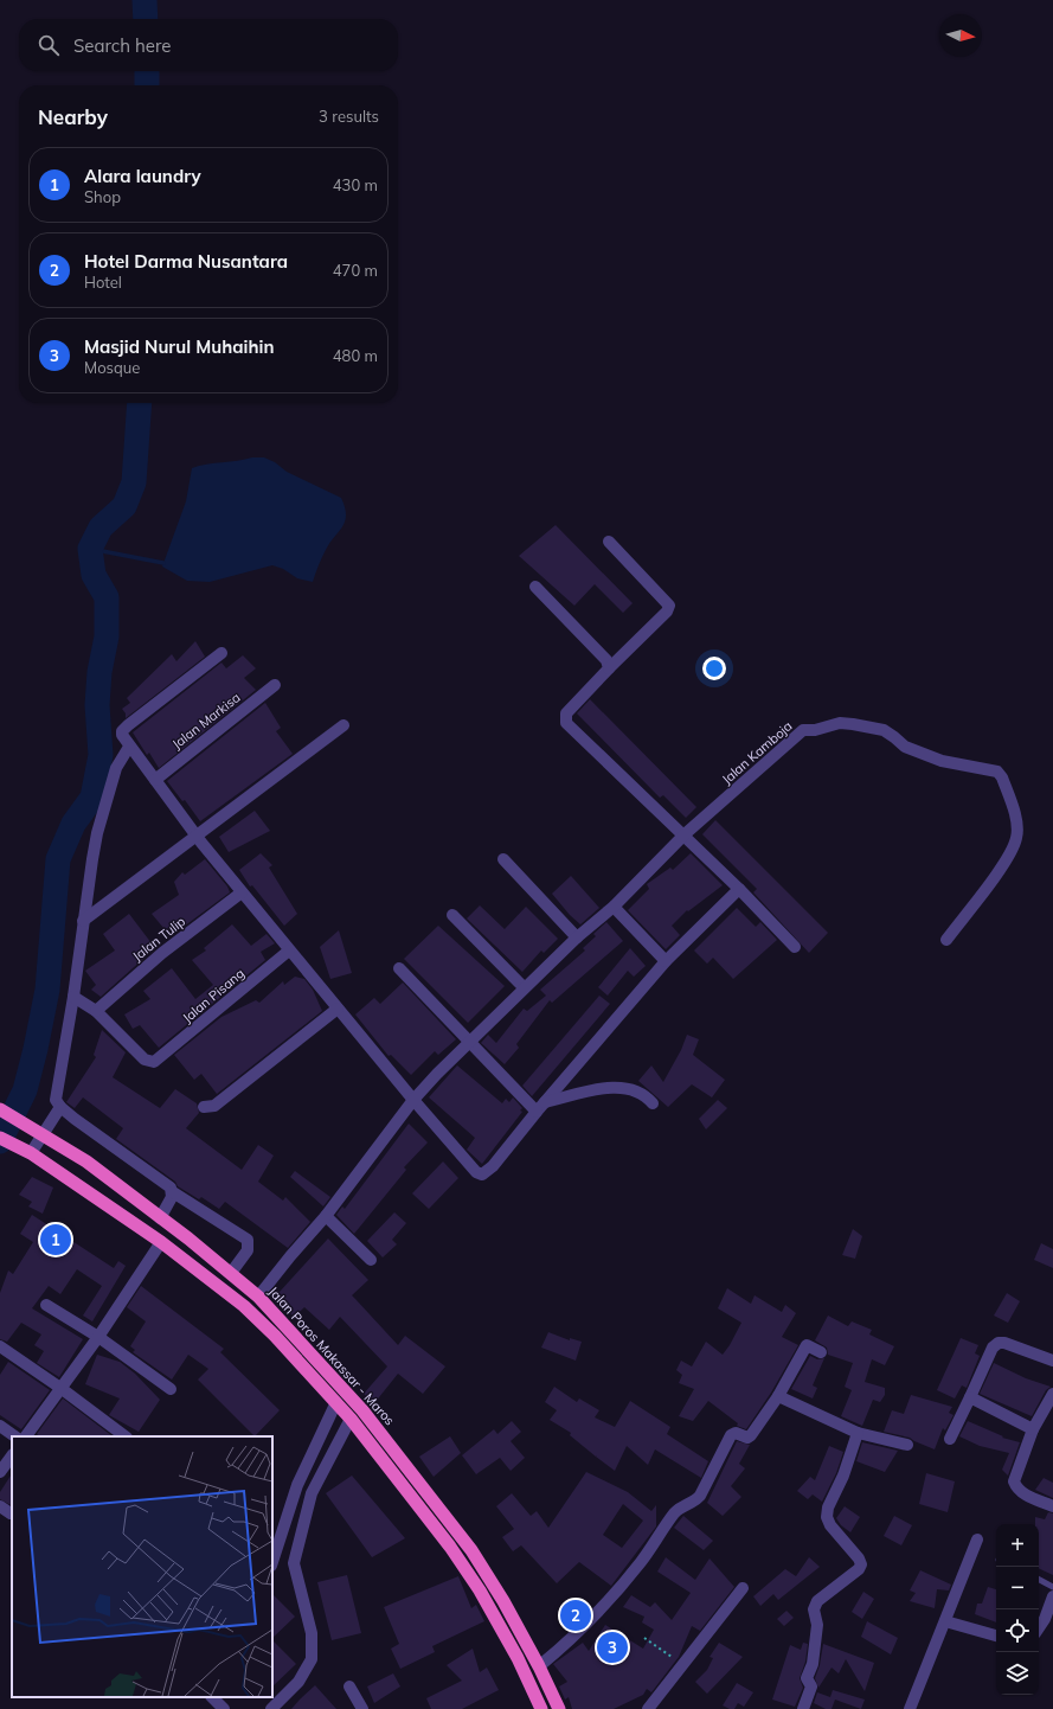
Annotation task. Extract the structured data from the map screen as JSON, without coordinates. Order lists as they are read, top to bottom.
{
  "streets": {
    "highway": ["Jalan Poros Makassar - Maros"],
    "street": [
      "Jalan Markisa",
      "Jalan Kamboja",
      "Jalan Tulip",
      "Jalan Pisang"
    ]
  },
  "crossings": [
    ["Jalan Tulip", "Jalan Pisang"]
  ],
  "north": "right",
  "page": {
    "search": "Search here",
    "heading": ["Nearby", "3 results"],
    "list": [
      {
        "mark": "1",
        "name": "Alara laundry",
        "note": "Shop",
        "value": "430 m"
      },
      {
        "mark": "2",
        "name": "Hotel Darma Nusantara",
        "note": "Hotel",
        "value": "470 m"
      },
      {
        "mark": "3",
        "name": "Masjid Nurul Muhaihin",
        "note": "Mosque",
        "value": "480 m"
      }
    ],
    "pins": ["1", "2", "3"],
    "map_buttons": ["+", "−"]
  }
}
